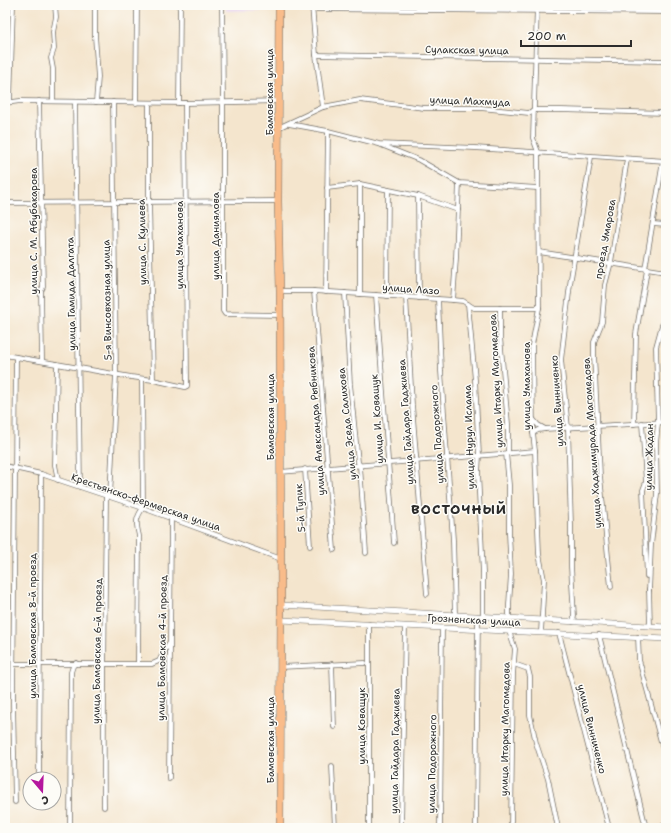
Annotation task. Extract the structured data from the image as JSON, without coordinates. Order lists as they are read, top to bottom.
{
  "streets": {
    "highway": ["Бамовская улица"],
    "street": [
      "Сулакская улица",
      "улица Махмуда",
      "улица С. М. Абубакарова",
      "улица Даниялова",
      "проезд Умарова",
      "улица С. Кулиева",
      "улица Умаханова",
      "улица Лазо",
      "улица Гамида Далгата",
      "5-я Винсовхозная улица",
      "улица Итарку Магомедова",
      "улица Винниченко",
      "улица И. Коващук",
      "улица Александра Рыбникова",
      "улица Гайдара Гаджиева",
      "улица Эседа Салихова",
      "улица Подорожного",
      "улица Нурул Ислама",
      "улица Хаджимурада Магомедова",
      "улица Жадан",
      "Крестьянско-фермерская улица",
      "5-й Тупик",
      "Грозненская улица",
      "улица Бамовская 8-й проезд",
      "улица Бамовская 4-й проезд",
      "улица Бамовская 6-й проезд",
      "улица Коващук"
    ]
  },
  "crossings": [
    ["Сулакская улица", "улица Умаханова"],
    ["Бамовская улица", "улица Махмуда"],
    ["Бамовская улица", "улица Даниялова"],
    ["Бамовская улица", "улица Лазо"],
    ["Бамовская улица", "Крестьянско-фермерская улица"],
    ["Бамовская улица", "Грозненская улица"],
    ["улица Махмуда", "улица Умаханова"],
    ["проезд Умарова", "улица Хаджимурада Магомедова"],
    ["улица С. Кулиева", "улица Умаханова"],
    ["улица Умаханова", "улица Лазо"],
    ["улица Умаханова", "Грозненская улица"],
    ["улица Лазо", "улица Итарку Магомедова"],
    ["улица Лазо", "улица И. Коващук"],
    ["улица Лазо", "улица Александра Рыбникова"],
    ["улица Лазо", "улица Гайдара Гаджиева"],
    ["улица Лазо", "улица Эседа Салихова"],
    ["улица Лазо", "улица Подорожного"],
    ["улица Лазо", "улица Нурул Ислама"],
    ["улица Гамида Далгата", "Крестьянско-фермерская улица"],
    ["5-я Винсовхозная улица", "Крестьянско-фермерская улица"],
    ["5-я Винсовхозная улица", "улица Бамовская 6-й проезд"],
    ["улица Итарку Магомедова", "Грозненская улица"],
    ["улица Винниченко", "Грозненская улица"],
    ["улица Гайдара Гаджиева", "Грозненская улица"],
    ["улица Подорожного", "Грозненская улица"],
    ["улица Нурул Ислама", "Грозненская улица"],
    ["Крестьянско-фермерская улица", "улица Бамовская 8-й проезд"],
    ["Крестьянско-фермерская улица", "улица Бамовская 4-й проезд"],
    ["Крестьянско-фермерская улица", "улица Бамовская 6-й проезд"],
    ["Грозненская улица", "улица Коващук"]
  ],
  "districts": ["ВОСТОЧНЫЙ"],
  "scale_bar": "200 m",
  "north": "bottom"
}
